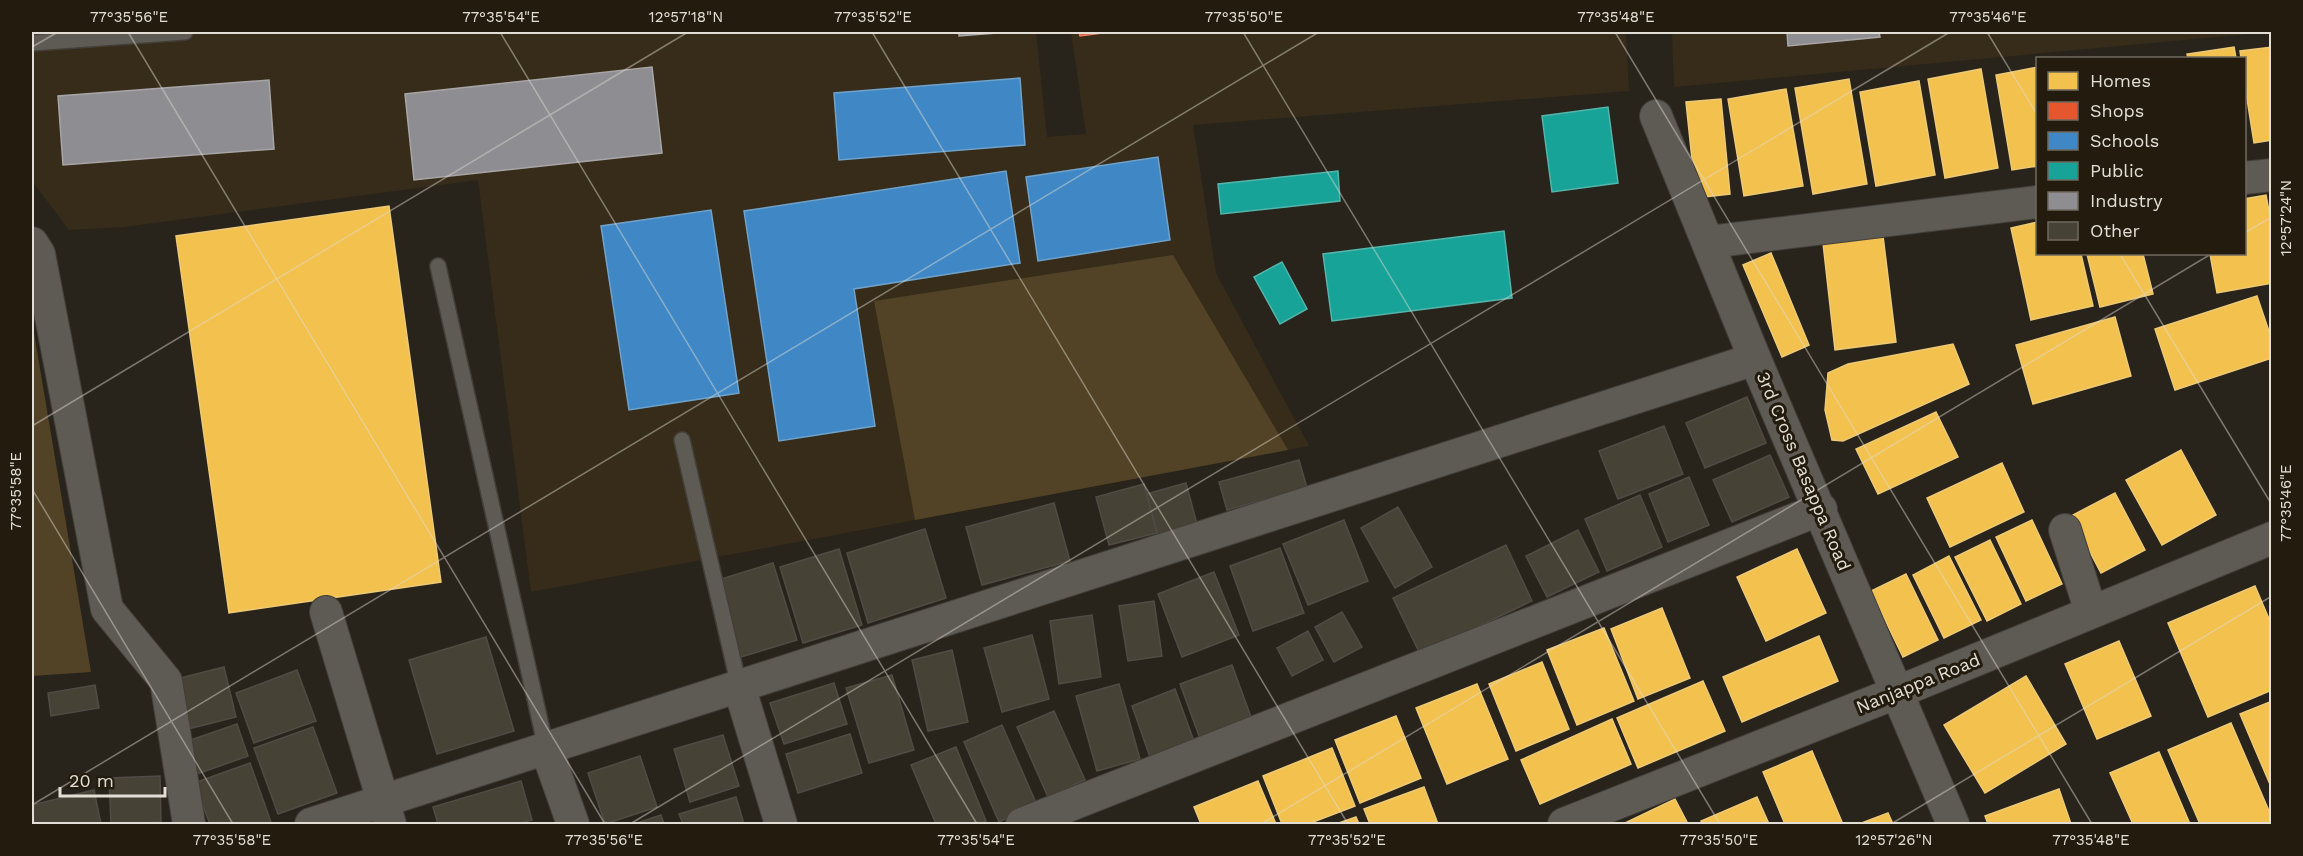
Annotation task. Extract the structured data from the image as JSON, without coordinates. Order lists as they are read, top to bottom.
{
  "streets": {
    "street": ["3rd Cross Basappa Road", "Nanjappa Road"]
  },
  "crossings": [
    ["3rd Cross Basappa Road", "Nanjappa Road"]
  ],
  "legend": [
    "Homes",
    "Shops",
    "Schools",
    "Public",
    "Industry",
    "Other"
  ],
  "scale_bar": "20 m",
  "coordinates": [
    "77°35'56\"E",
    "77°35'54\"E",
    "12°57'18\"N",
    "77°35'52\"E",
    "77°35'50\"E",
    "77°35'48\"E",
    "77°35'46\"E",
    "12°57'24\"N",
    "77°35'58\"E",
    "12°57'26\"N"
  ]
}
